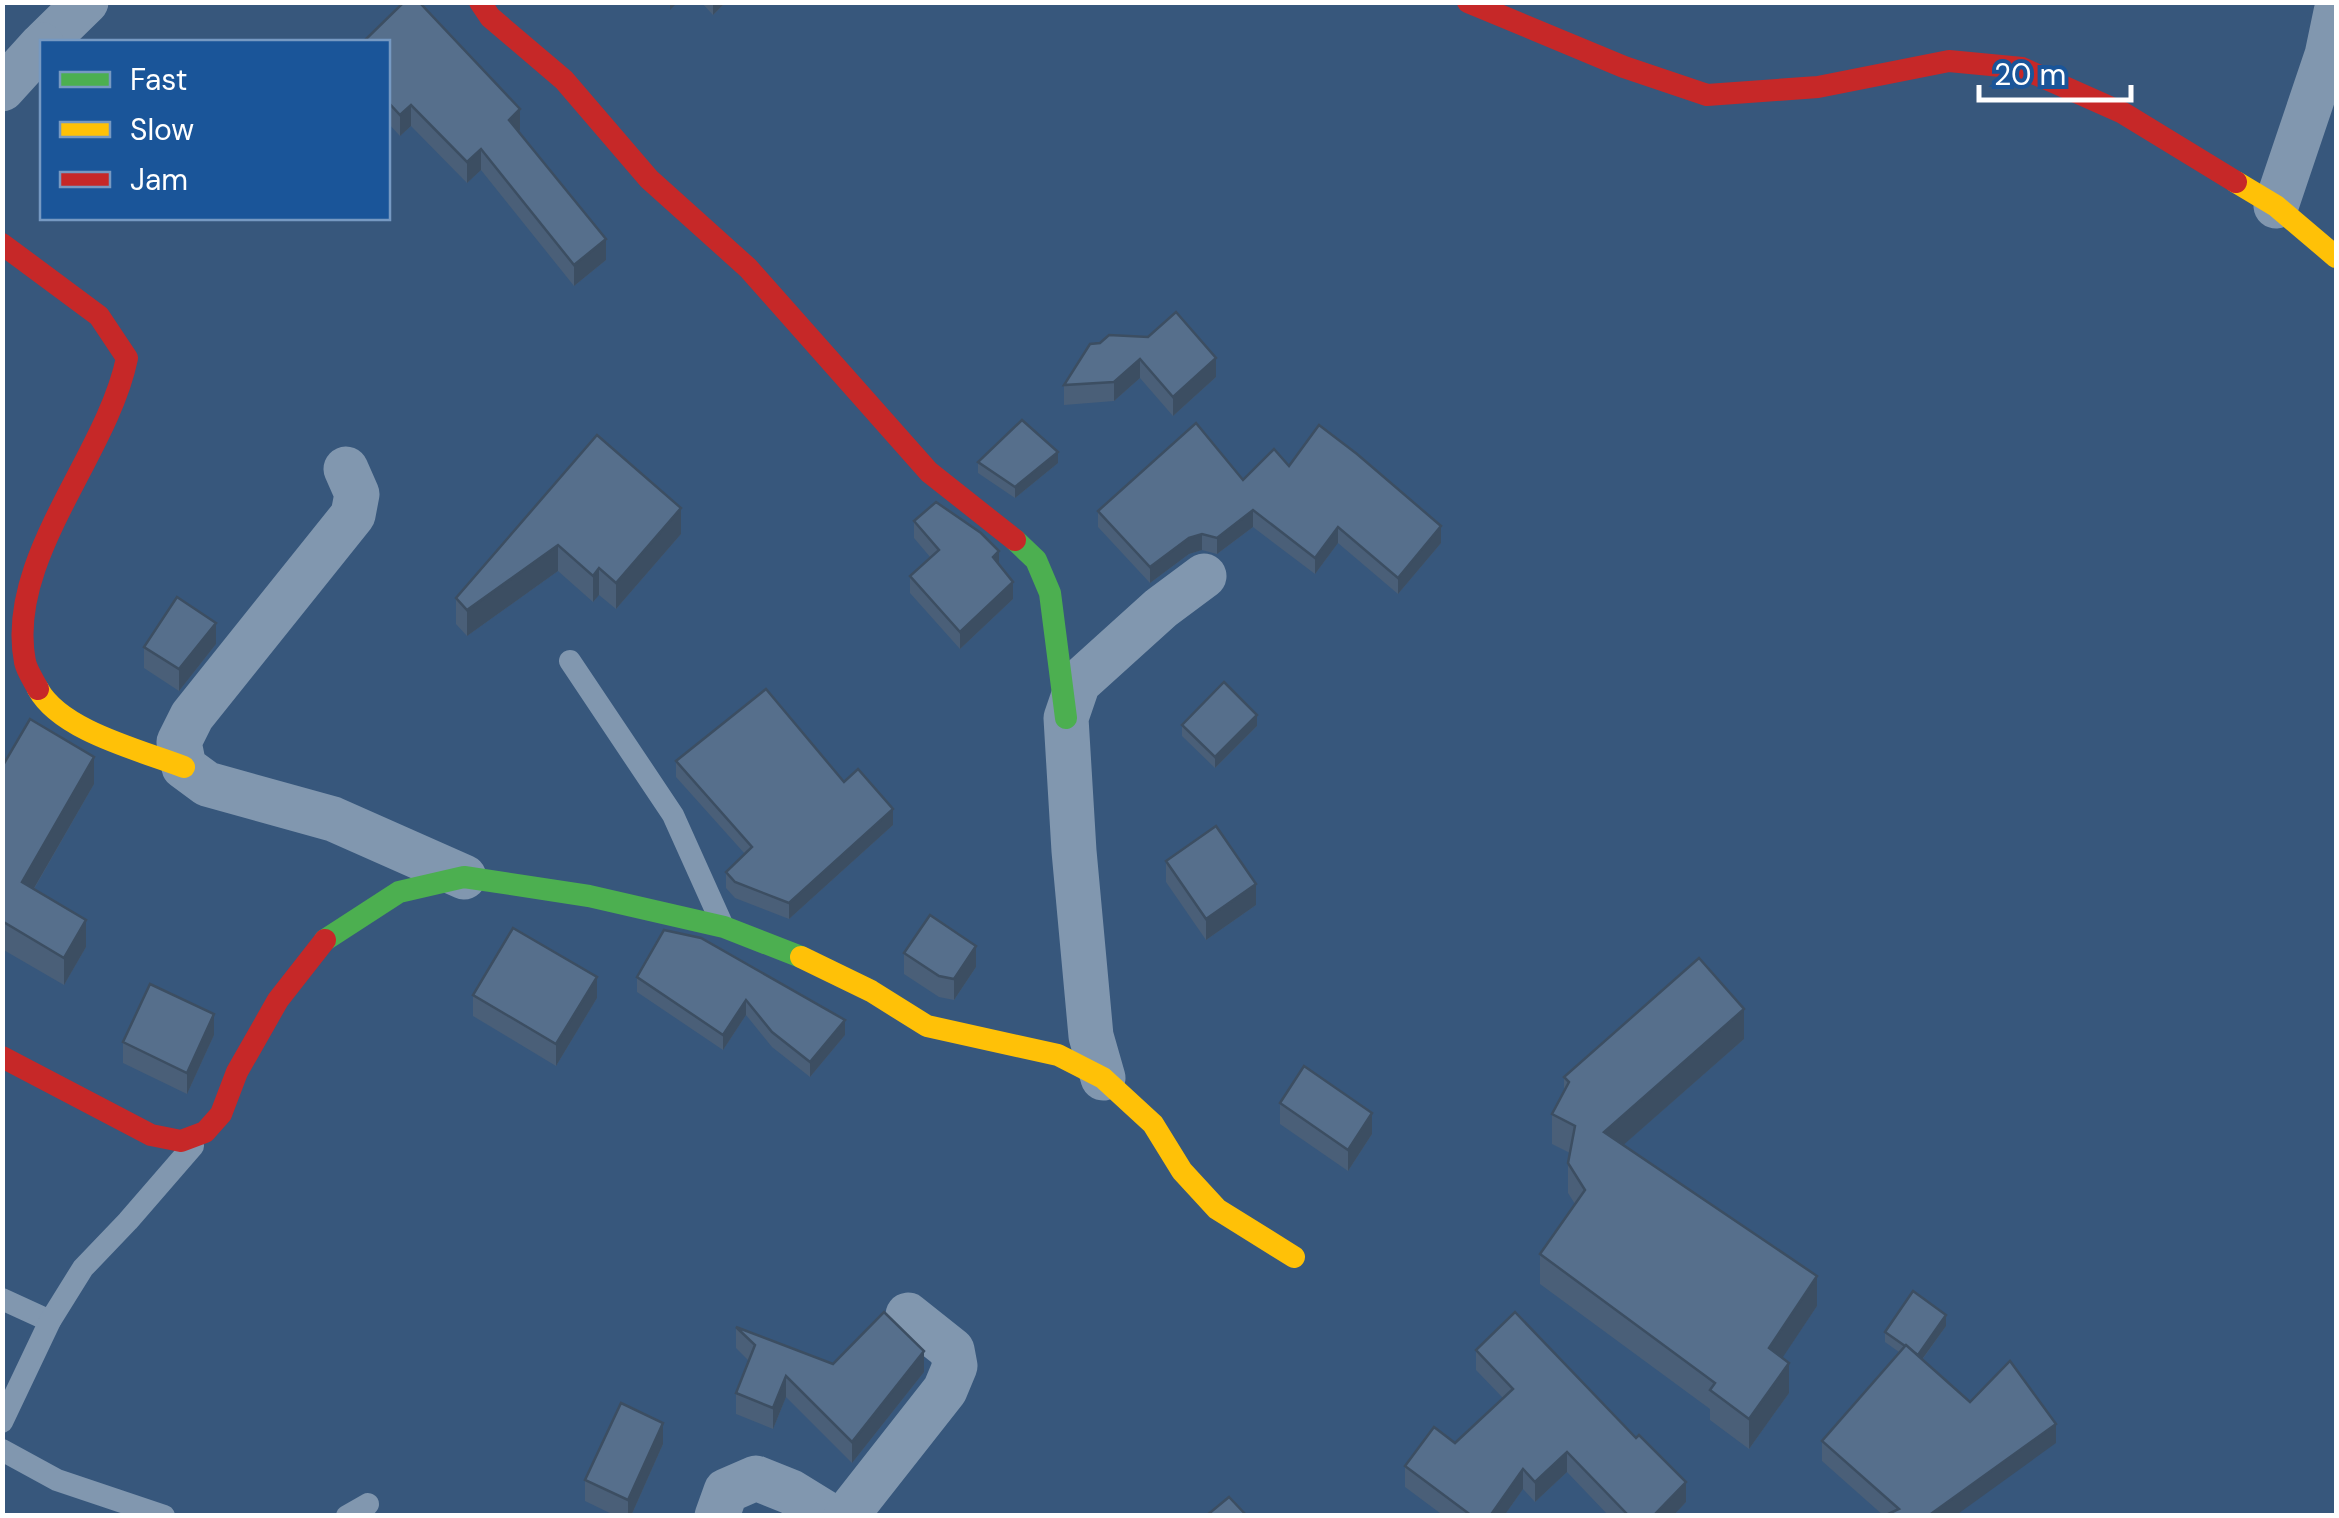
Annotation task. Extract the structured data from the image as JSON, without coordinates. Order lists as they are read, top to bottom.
{
  "legend": ["Fast", "Slow", "Jam"],
  "scale_bar": "20 m"
}
